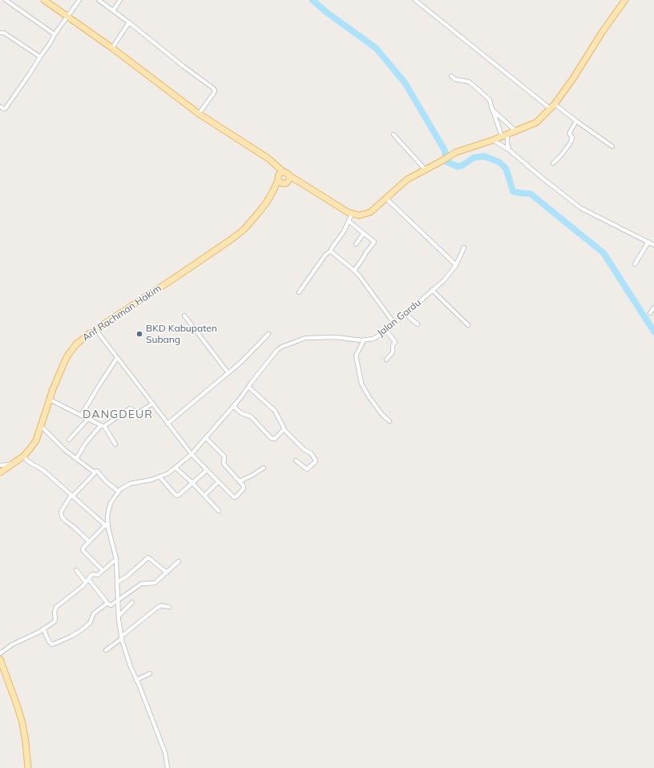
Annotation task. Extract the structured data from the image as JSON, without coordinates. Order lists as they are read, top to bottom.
{
  "streets": {
    "main road": ["Arif Rachman Hakim"],
    "street": ["Jalan Gardu"]
  },
  "districts": ["DANGDEUR"],
  "places": ["BKD Kabupaten Subang"]
}
